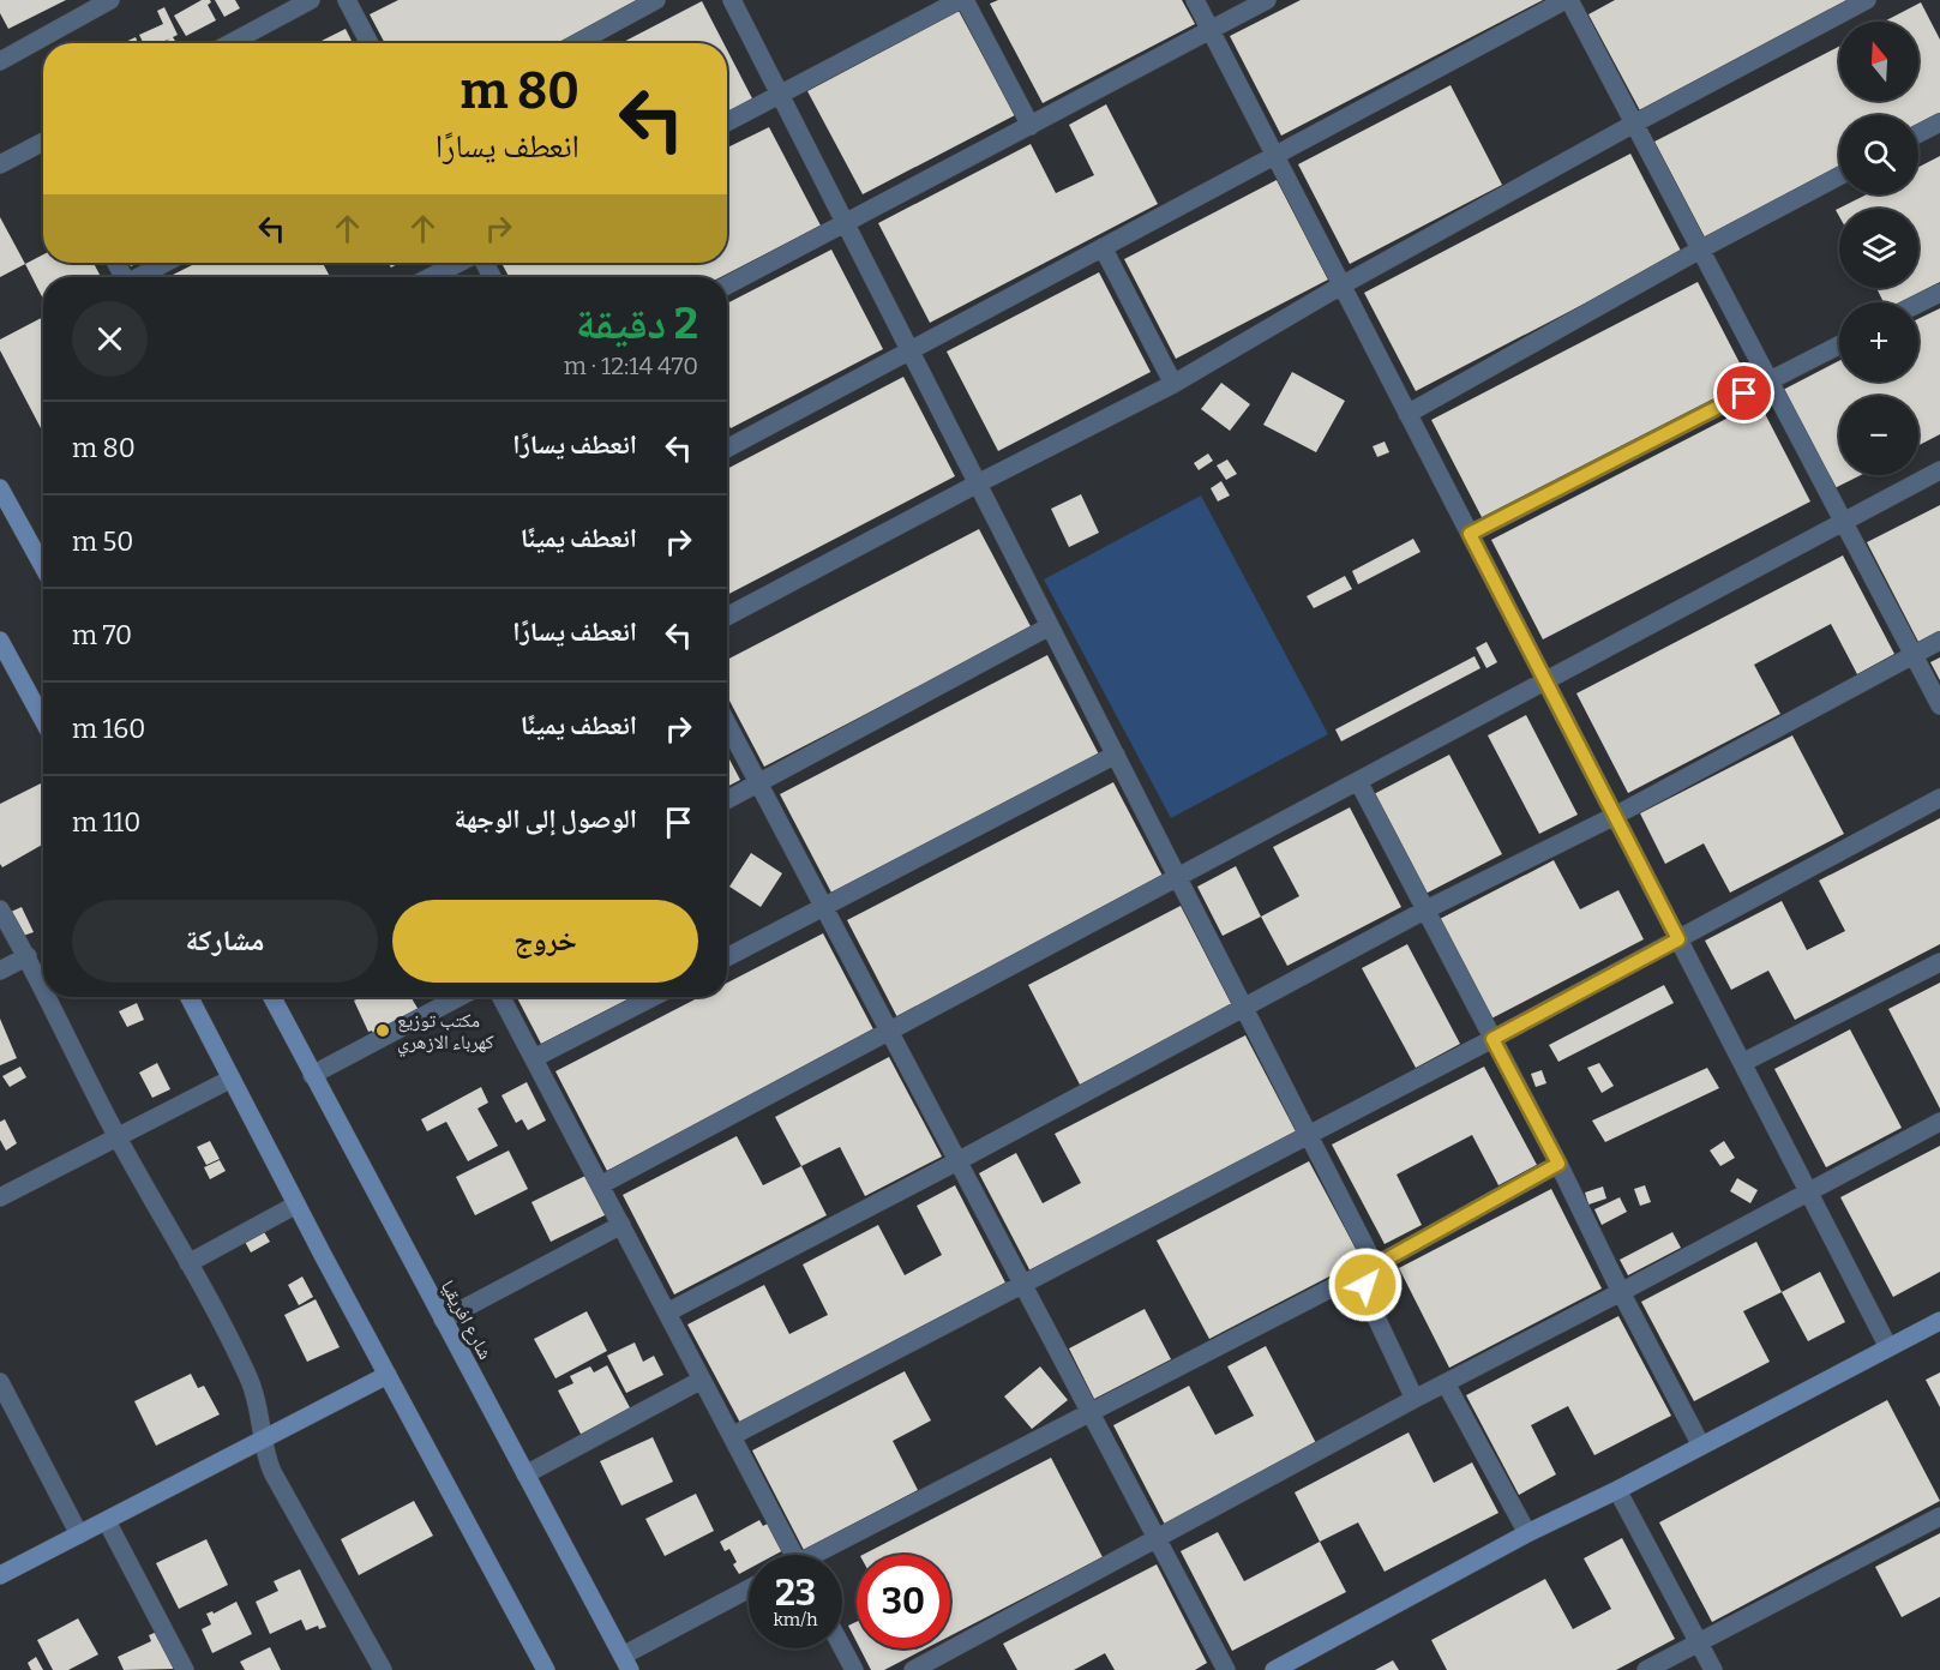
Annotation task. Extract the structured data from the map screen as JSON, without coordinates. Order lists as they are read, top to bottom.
{
  "streets": {
    "street": ["شارع افريقيا"]
  },
  "places": ["مكتب توزيع كهرباء الازهري"],
  "north": "top",
  "page": {
    "map_buttons": ["+", "−"],
    "turn": ["80 m", "انعطف يسارًا"],
    "heading": ["2 دقيقة", "470 m · 12:14"],
    "list": [
      {
        "name": "انعطف يسارًا",
        "value": "80 m"
      },
      {
        "name": "انعطف يمينًا",
        "value": "50 m"
      },
      {
        "name": "انعطف يسارًا",
        "value": "70 m"
      },
      {
        "name": "انعطف يمينًا",
        "value": "160 m"
      },
      {
        "name": "الوصول إلى الوجهة",
        "value": "110 m"
      }
    ],
    "buttons": ["خروج", "مشاركة"],
    "speed": "23 km/h",
    "limit": "30"
  }
}
